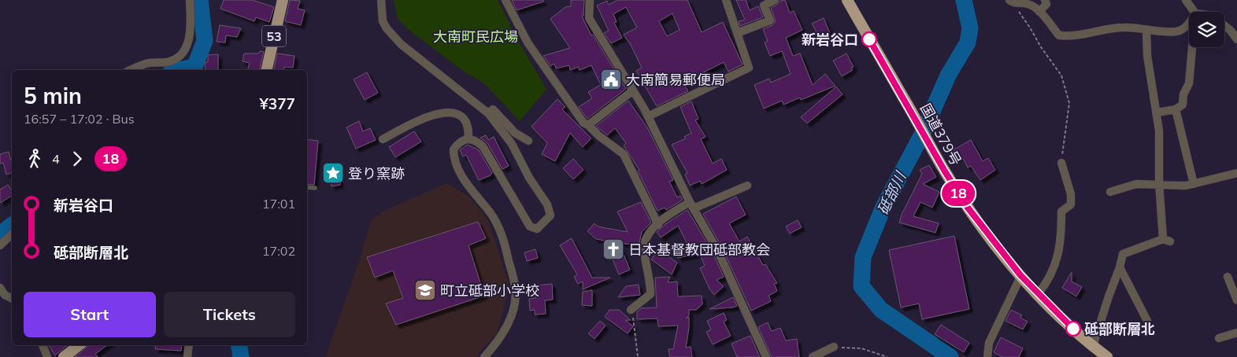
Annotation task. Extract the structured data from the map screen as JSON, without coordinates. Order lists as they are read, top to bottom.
{
  "streets": {
    "highway": ["国道379号"],
    "main road": ["53"]
  },
  "water": ["砥部川"],
  "parks": ["大南町民広場"],
  "places": {
    "other": ["新岩谷口", "砥部断層北"],
    "public building": ["大南簡易郵便局"],
    "place": ["登り窯跡"],
    "church": ["日本基督教団砥部教会"],
    "school or university": ["町立砥部小学校"]
  },
  "lines": ["bus line 18"],
  "page": {
    "on_map": "18",
    "heading": ["5 min", "16:57 – 17:02 · Bus", "¥377"],
    "legs": ["4", "18"],
    "list": [
      {
        "name": "新岩谷口",
        "value": "17:01"
      },
      {
        "name": "砥部断層北",
        "value": "17:02"
      }
    ],
    "buttons": ["Start", "Tickets"]
  }
}
